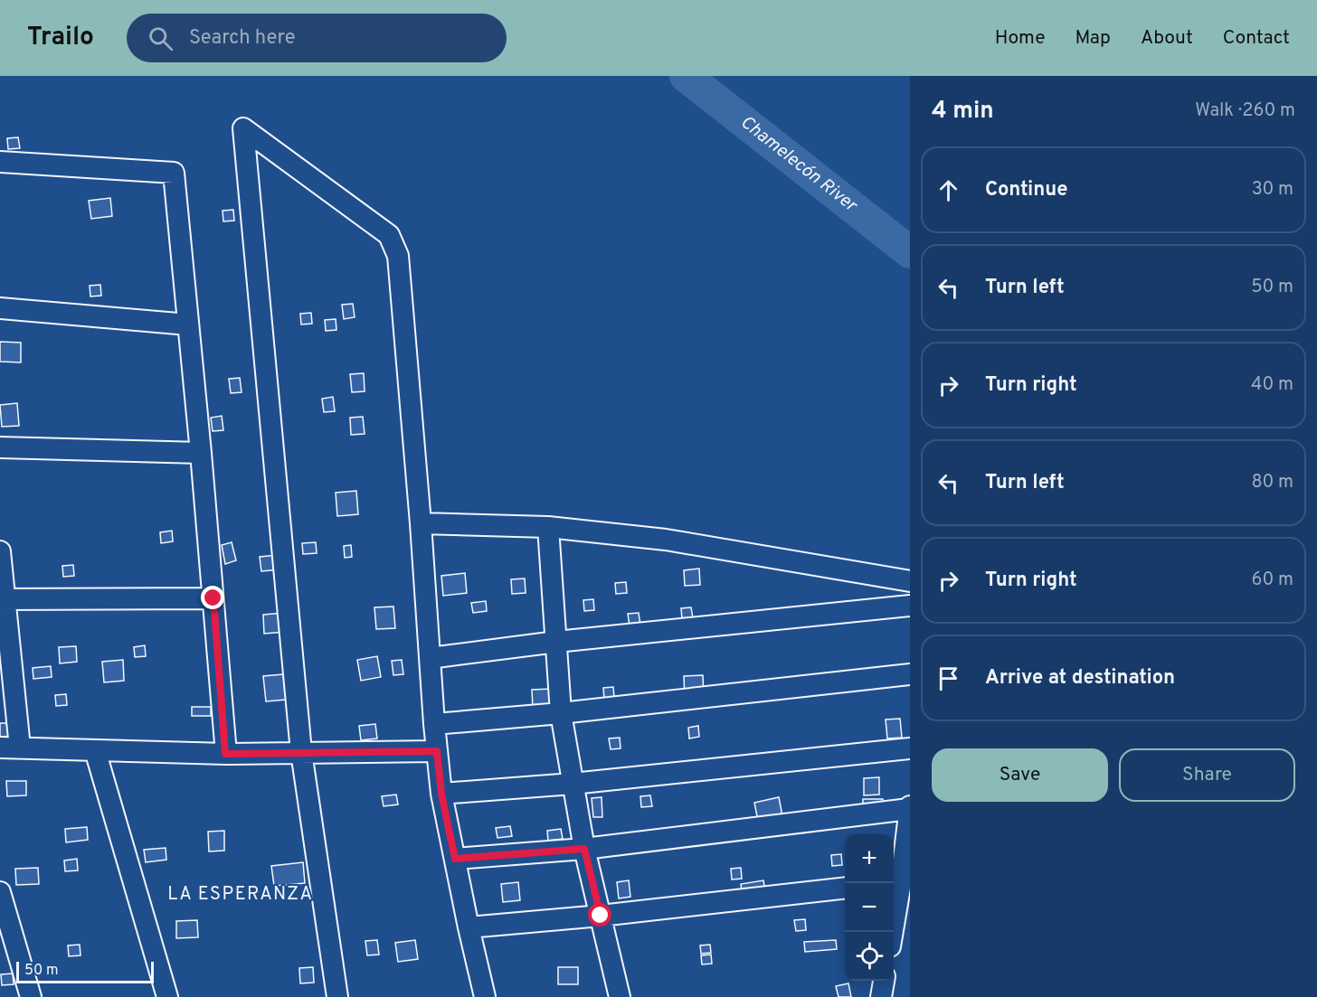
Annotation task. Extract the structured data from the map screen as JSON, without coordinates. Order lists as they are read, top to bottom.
{
  "districts": ["LA ESPERANZA"],
  "water": ["Chamelecón River"],
  "scale_bar": "50 m",
  "page": {
    "header": "Trailo",
    "search": "Search here",
    "nav": [
      "Home",
      "Map",
      "About",
      "Contact"
    ],
    "heading": ["4 min", "Walk · 260 m"],
    "list": [
      ["Continue", "30 m"],
      ["Turn left", "50 m"],
      ["Turn right", "40 m"],
      ["Turn left", "80 m"],
      ["Turn right", "60 m"],
      "Arrive at destination"
    ],
    "buttons": ["Save", "Share"],
    "map_buttons": ["+", "−"],
    "scale": "50 m"
  }
}
